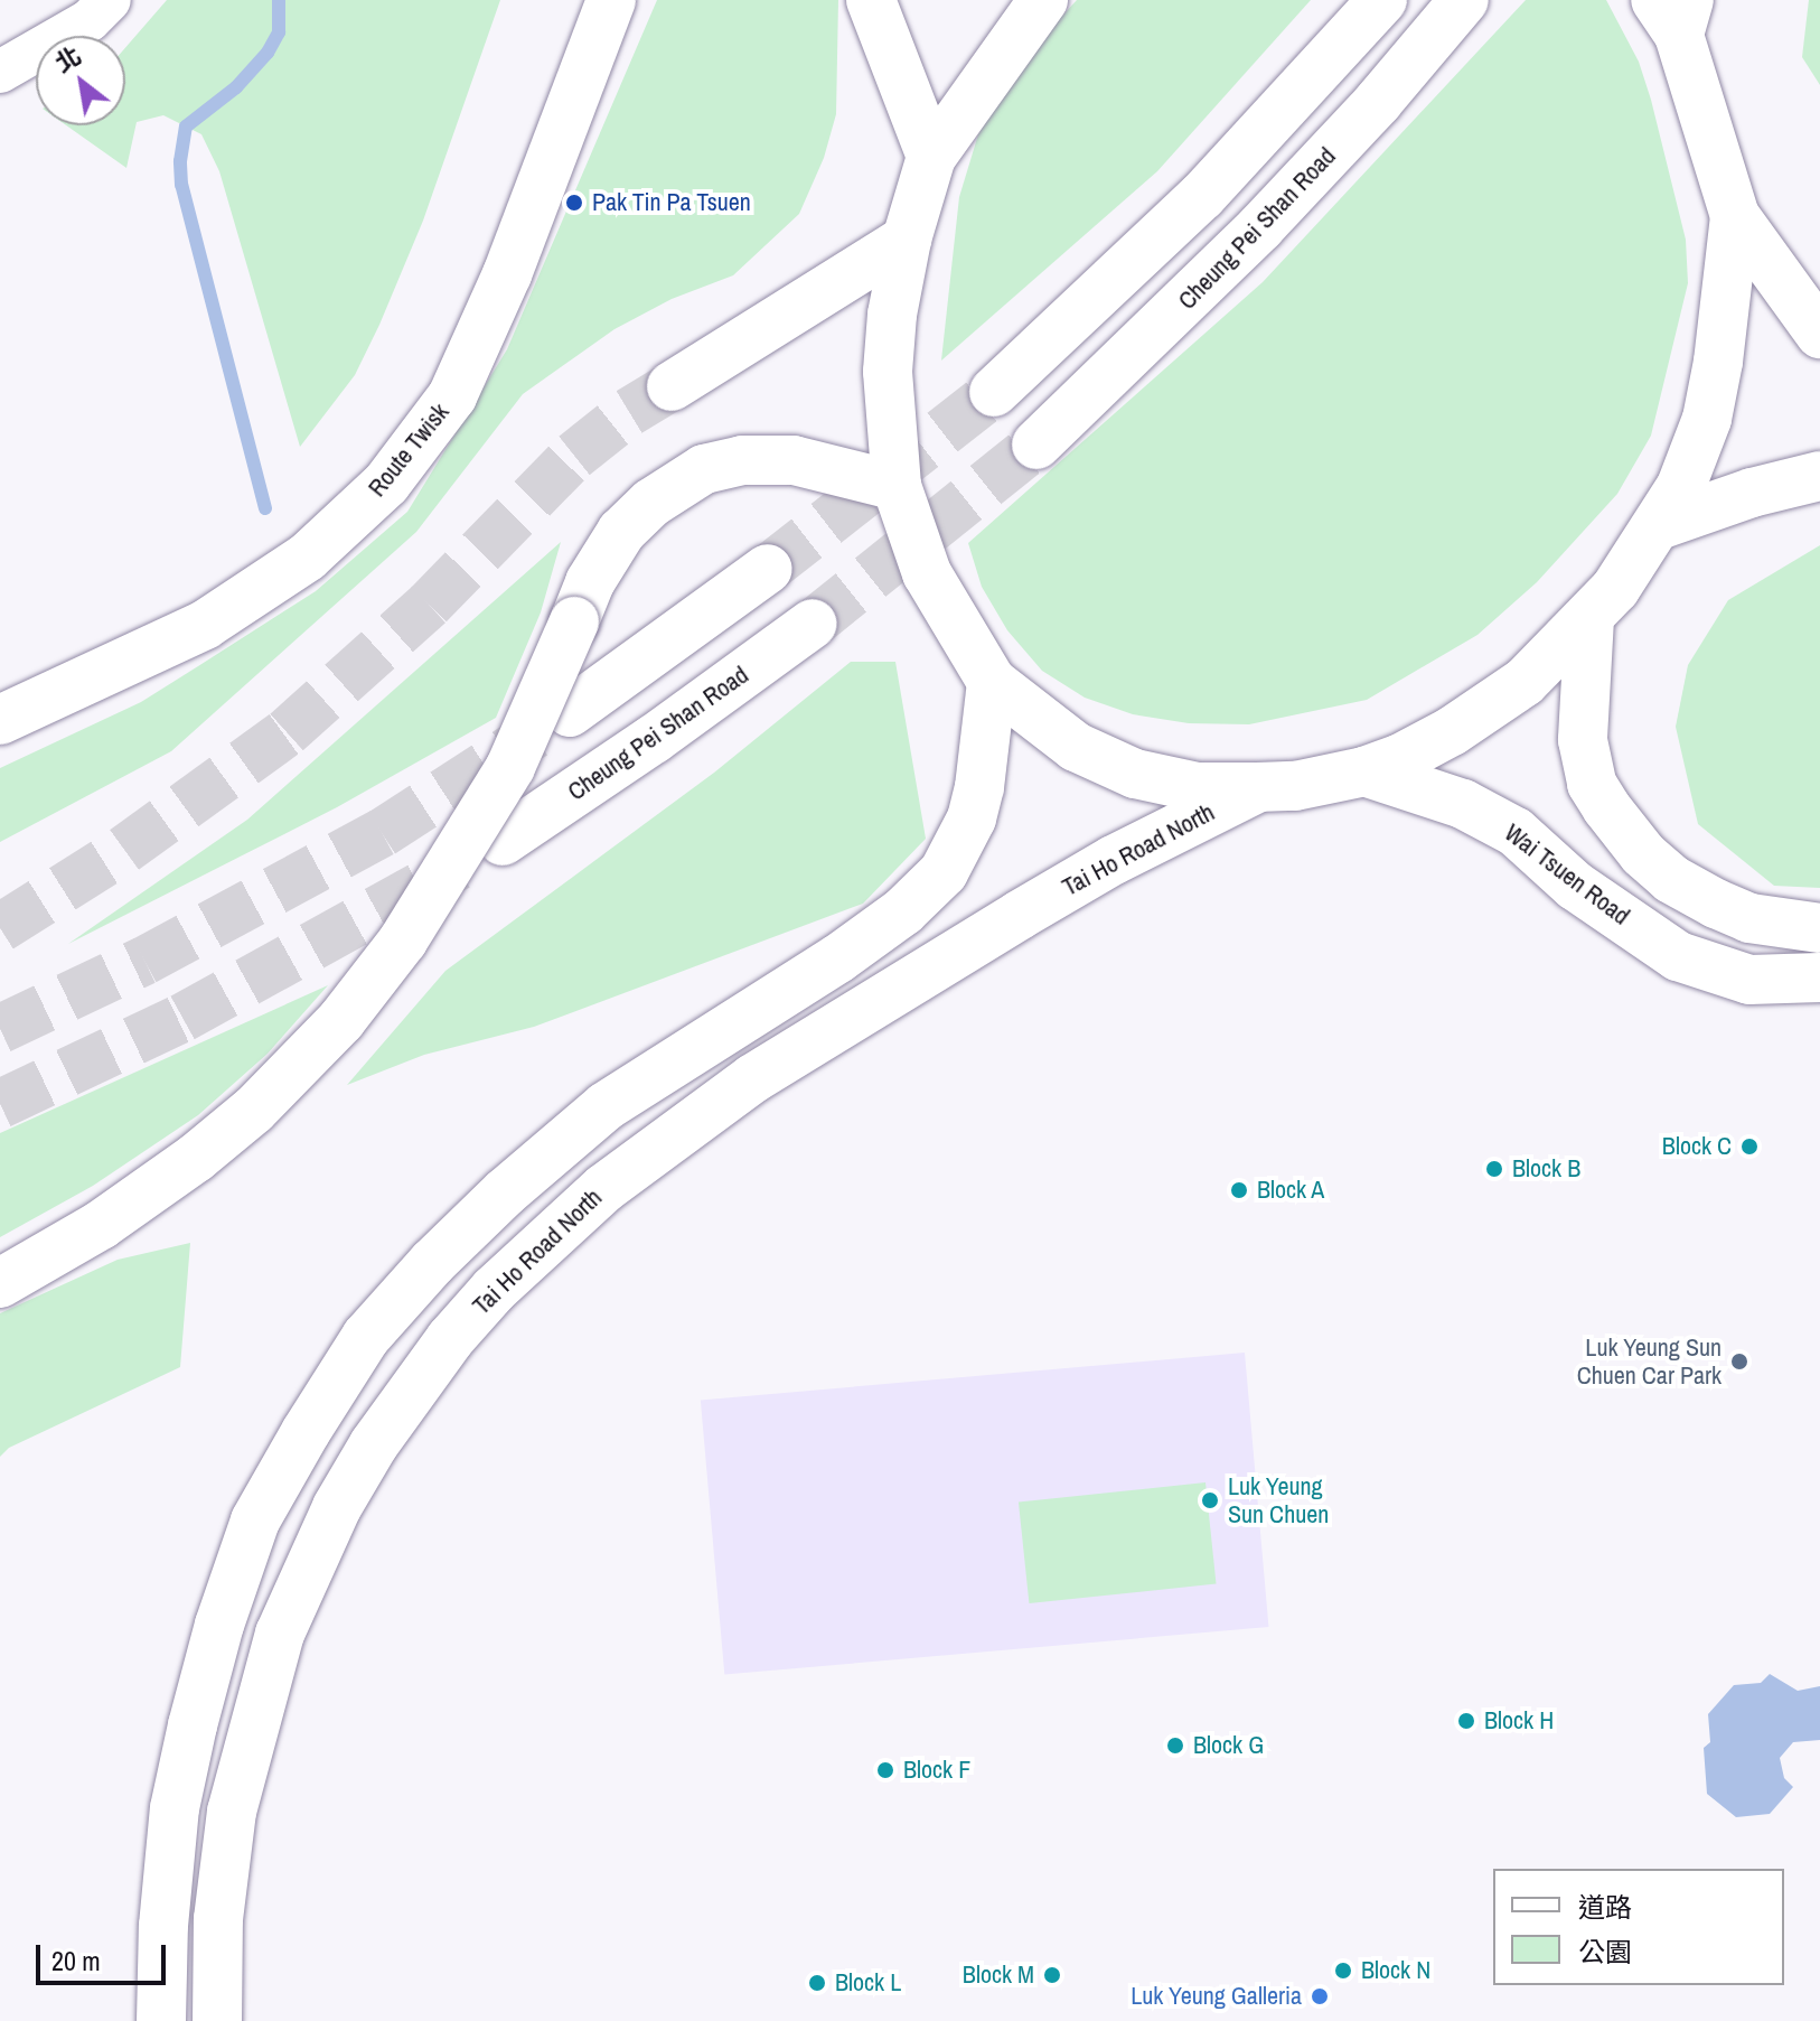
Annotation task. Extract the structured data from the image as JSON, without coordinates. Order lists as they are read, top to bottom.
{
  "streets": {
    "main road": [
      "Cheung Pei Shan Road",
      "Route Twisk",
      "Tai Ho Road North",
      "Wai Tsuen Road"
    ]
  },
  "places": [
    "Pak Tin Pa Tsuen",
    "Block C",
    "Block B",
    "Block A",
    "Luk Yeung Sun Chuen Car Park",
    "Luk Yeung Sun Chuen",
    "Block H",
    "Block G",
    "Block F",
    "Block N",
    "Block M",
    "Block L",
    "Luk Yeung Galleria"
  ],
  "legend": ["道路", "公園"],
  "scale_bar": "20 m",
  "north": "top left"
}
